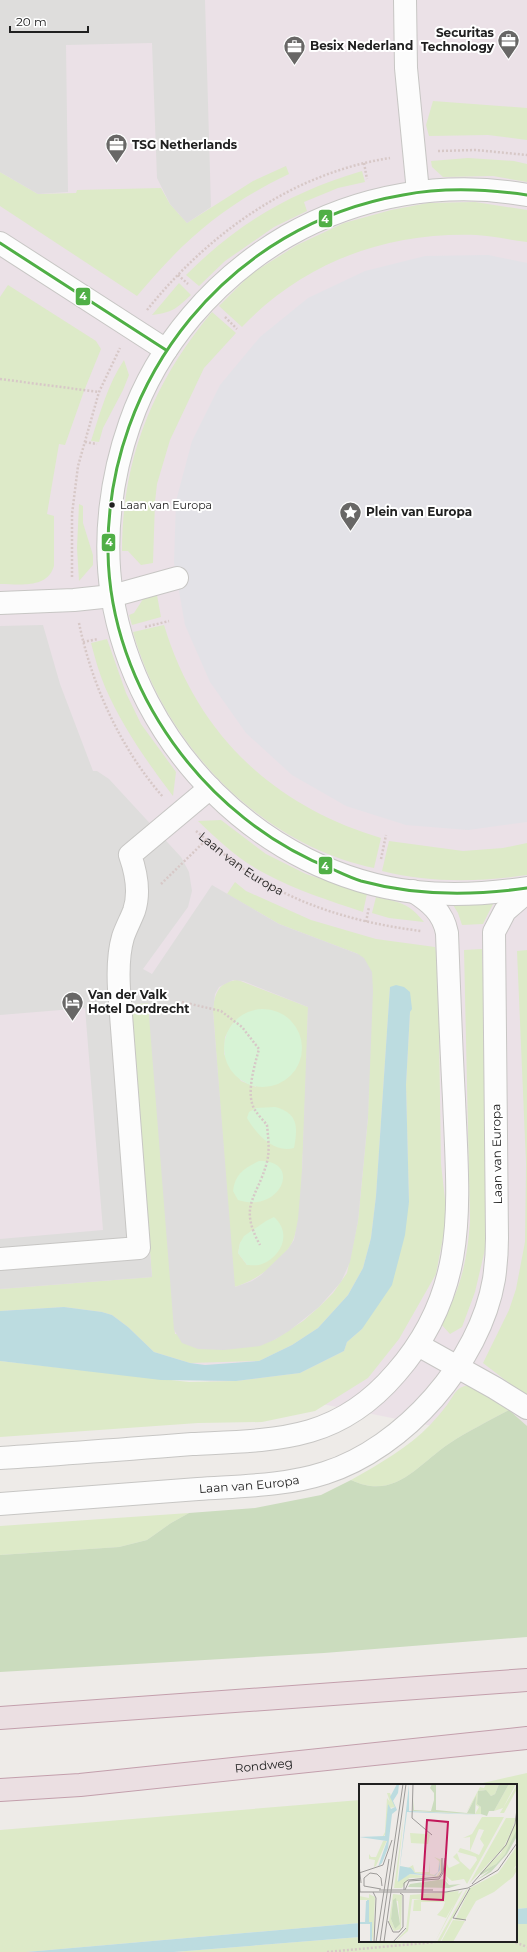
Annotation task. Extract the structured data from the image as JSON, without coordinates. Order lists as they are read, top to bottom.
{
  "streets": {
    "highway": ["Rondweg"],
    "street": ["Laan van Europa"]
  },
  "places": {
    "office": ["Securitas Technology", "Besix Nederland", "TSG Netherlands"],
    "other": ["Laan van Europa"],
    "place": ["Plein van Europa"],
    "hotel": ["Van der Valk Hotel Dordrecht"]
  },
  "lines": ["transit line 4"],
  "scale_bar": "20 m"
}
